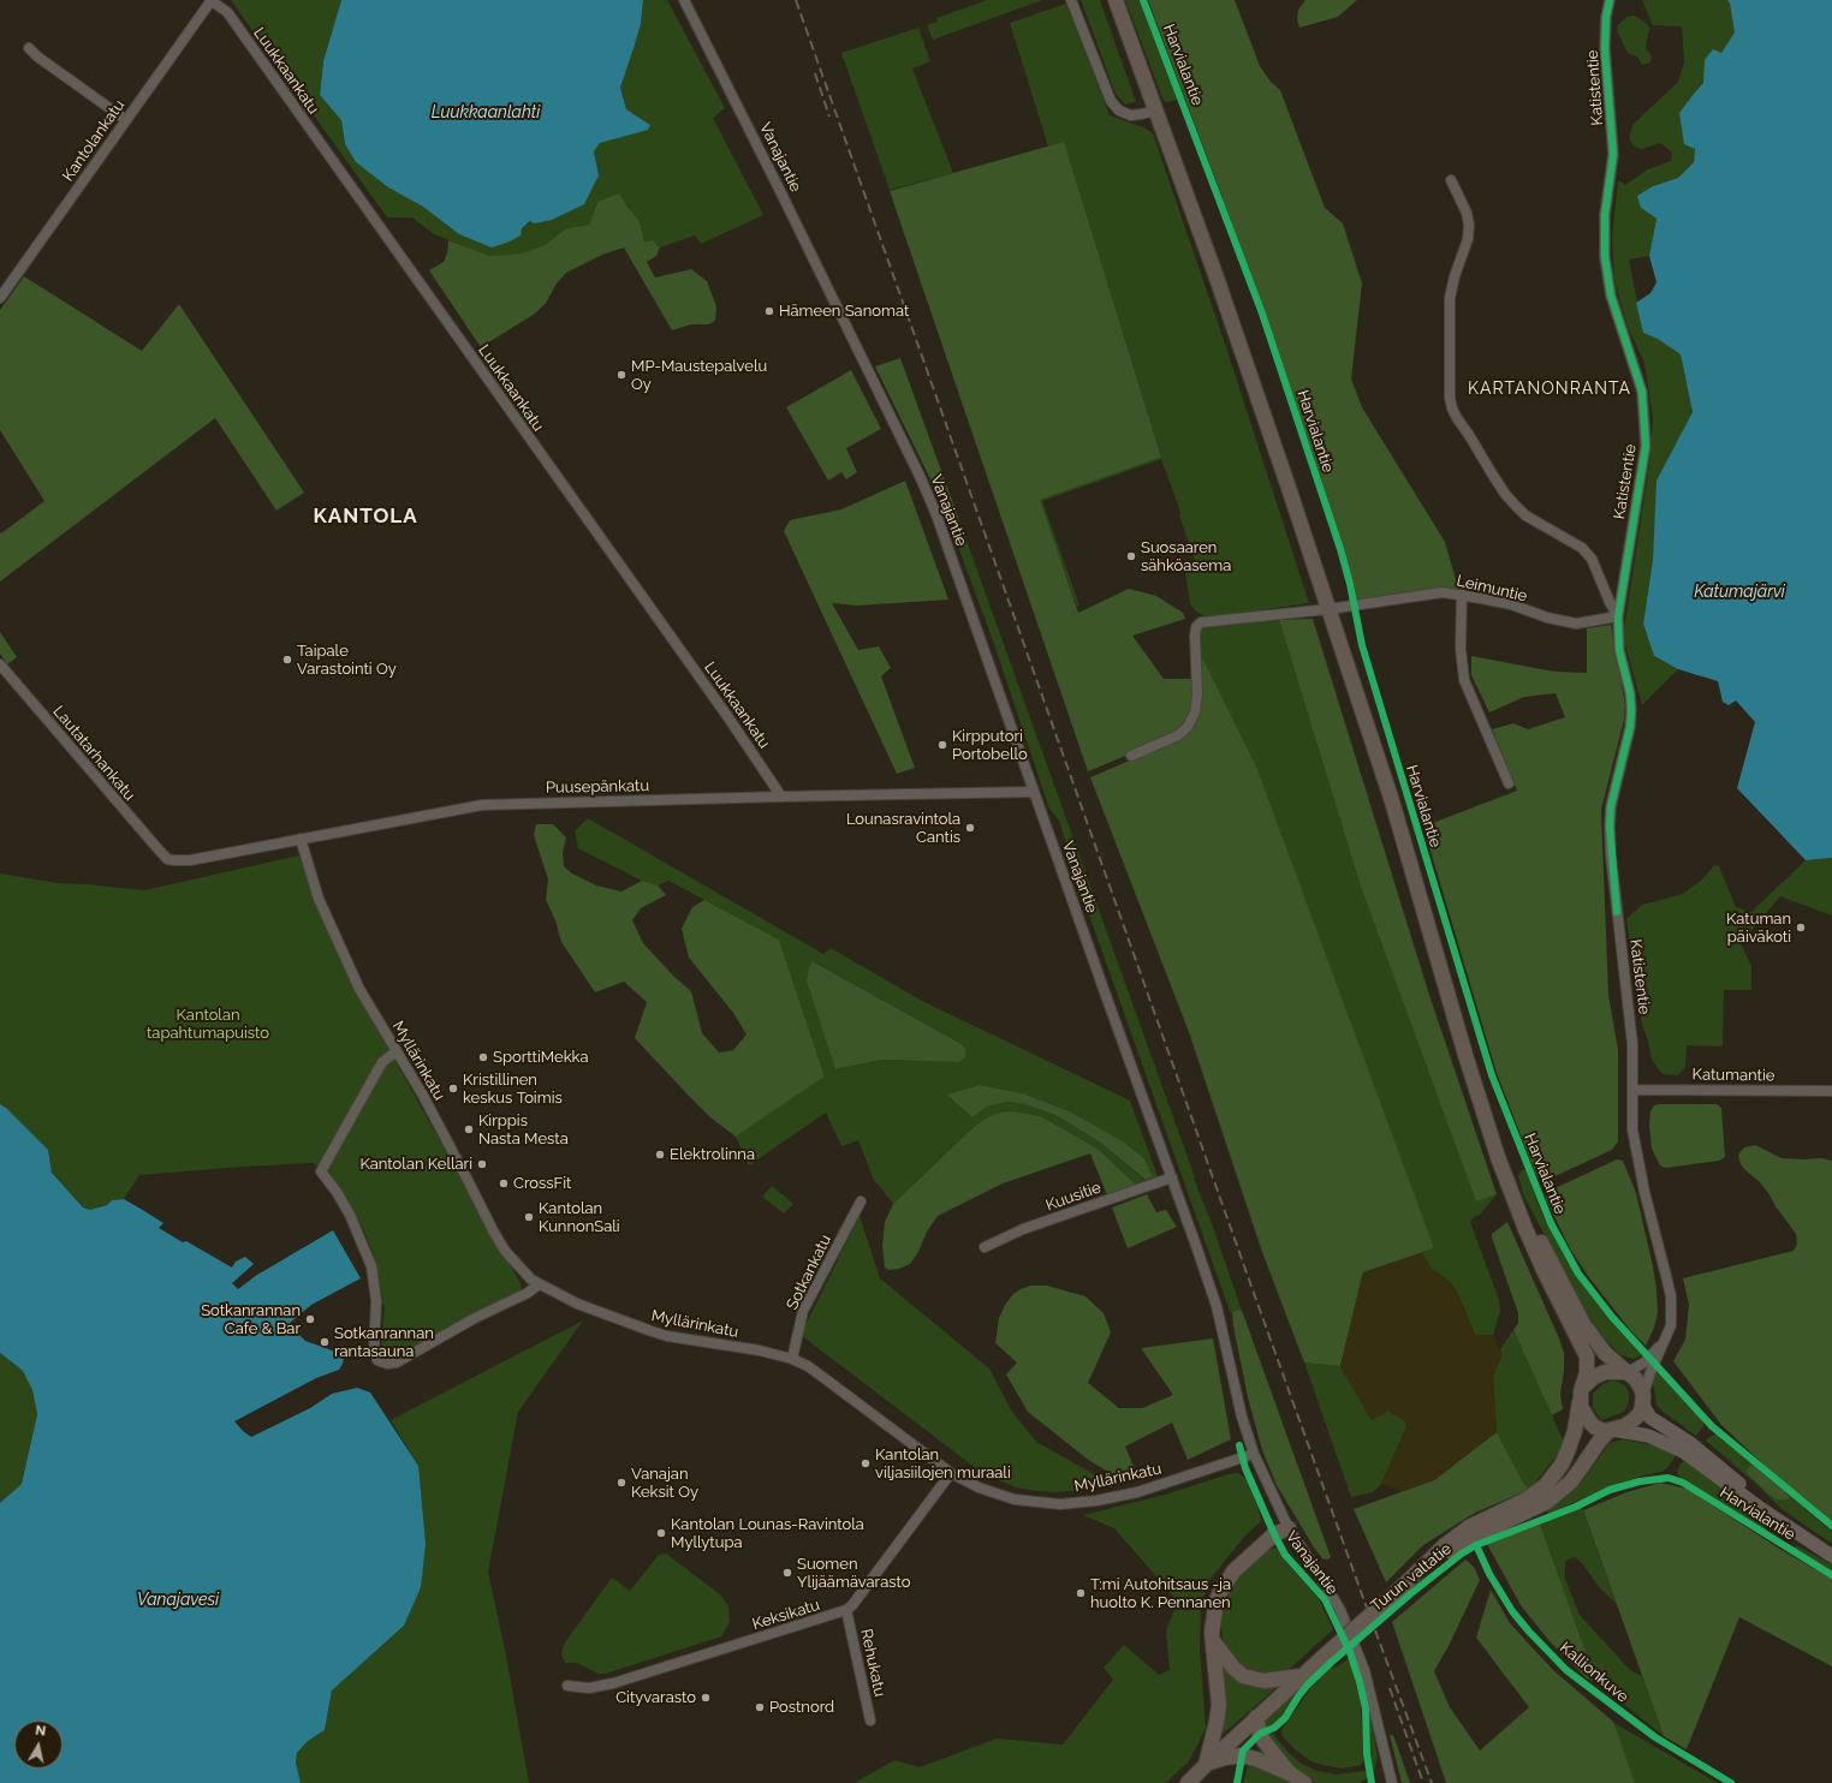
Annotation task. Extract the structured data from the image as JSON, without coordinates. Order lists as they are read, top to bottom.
{
  "streets": {
    "highway": ["Harvialantie", "Turun valtatie"],
    "street": [
      "Luukkaankatu",
      "Katistentie",
      "Kantolankatu",
      "Vanajantie",
      "Leimuntie",
      "Lautatarhankatu",
      "Puusepänkatu",
      "Myllärinkatu",
      "Katumantie",
      "Kuusitie",
      "Sotkankatu",
      "Keksikatu",
      "Rehukatu"
    ],
    "cycle path": ["Kallionkuve"]
  },
  "crossings": [
    ["Harvialantie", "Katistentie"],
    ["Harvialantie", "Leimuntie"],
    ["Harvialantie", "Turun valtatie"],
    ["Luukkaankatu", "Kantolankatu"],
    ["Luukkaankatu", "Puusepänkatu"],
    ["Katistentie", "Leimuntie"],
    ["Katistentie", "Katumantie"],
    ["Katistentie", "Turun valtatie"],
    ["Vanajantie", "Puusepänkatu"],
    ["Vanajantie", "Myllärinkatu"],
    ["Vanajantie", "Kuusitie"],
    ["Lautatarhankatu", "Puusepänkatu"],
    ["Puusepänkatu", "Myllärinkatu"],
    ["Myllärinkatu", "Sotkankatu"],
    ["Keksikatu", "Rehukatu"]
  ],
  "districts": ["KARTANONRANTA", "KANTOLA"],
  "water": ["Luukkaanlahti", "Katumajärvi", "Vanajavesi"],
  "parks": ["Kantolan tapahtumapuisto"],
  "places": [
    "Hämeen Sanomat",
    "MP-Maustepalvelu Oy",
    "Suosaaren sähköasema",
    "Taipale Varastointi Oy",
    "Kirpputori Portobello",
    "Lounasravintola Cantis",
    "Katuman päiväkoti",
    "SporttiMekka",
    "Kristillinen keskus Toimis",
    "Kirppis Nasta Mesta",
    "Elektrolinna",
    "Kantolan Kellari",
    "CrossFit",
    "Kantolan KunnonSali",
    "Sotkanrannan Cafe & Bar",
    "Sotkanrannan rantasauna",
    "Kantolan viljasiilojen muraali",
    "Vanajan Keksit Oy",
    "Kantolan Lounas-Ravintola Myllytupa",
    "Suomen Ylijäämävarasto",
    "T:mi Autohitsaus -ja huolto K. Pennanen",
    "Cityvarasto",
    "Postnord"
  ],
  "north": "top"
}
